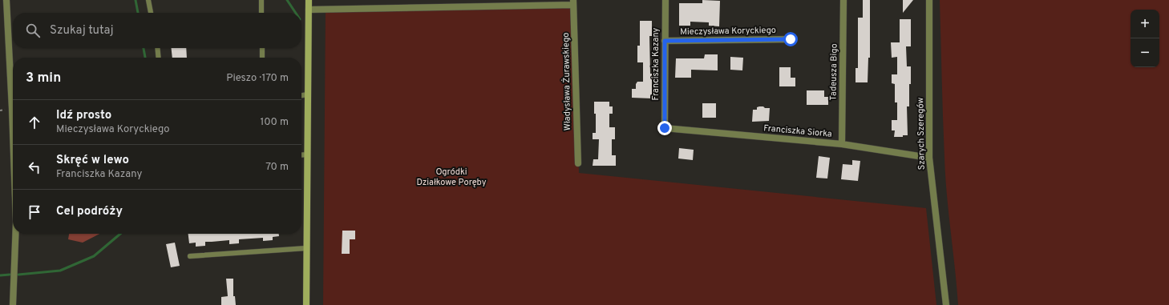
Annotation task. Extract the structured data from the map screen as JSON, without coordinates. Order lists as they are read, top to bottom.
{
  "streets": {
    "street": [
      "Mieczysława Koryckiego",
      "Franciszka Kazany",
      "Tadeusza Bigo",
      "Władysława Żurawskiego",
      "Franciszka Siorka",
      "Szarych Szeregów"
    ]
  },
  "crossings": [
    ["Mieczysława Koryckiego", "Franciszka Kazany"],
    ["Franciszka Kazany", "Franciszka Siorka"],
    ["Tadeusza Bigo", "Franciszka Siorka"],
    ["Franciszka Siorka", "Szarych Szeregów"]
  ],
  "parks": ["Ogródki Działkowe Poręby"],
  "page": {
    "map_buttons": ["+", "−"],
    "search": "Szukaj tutaj",
    "heading": ["3 min", "Pieszo · 170 m"],
    "list": [
      ["Idź prosto", "Mieczysława Koryckiego", "100 m"],
      ["Skręć w lewo", "Franciszka Kazany", "70 m"],
      "Cel podróży"
    ]
  }
}
